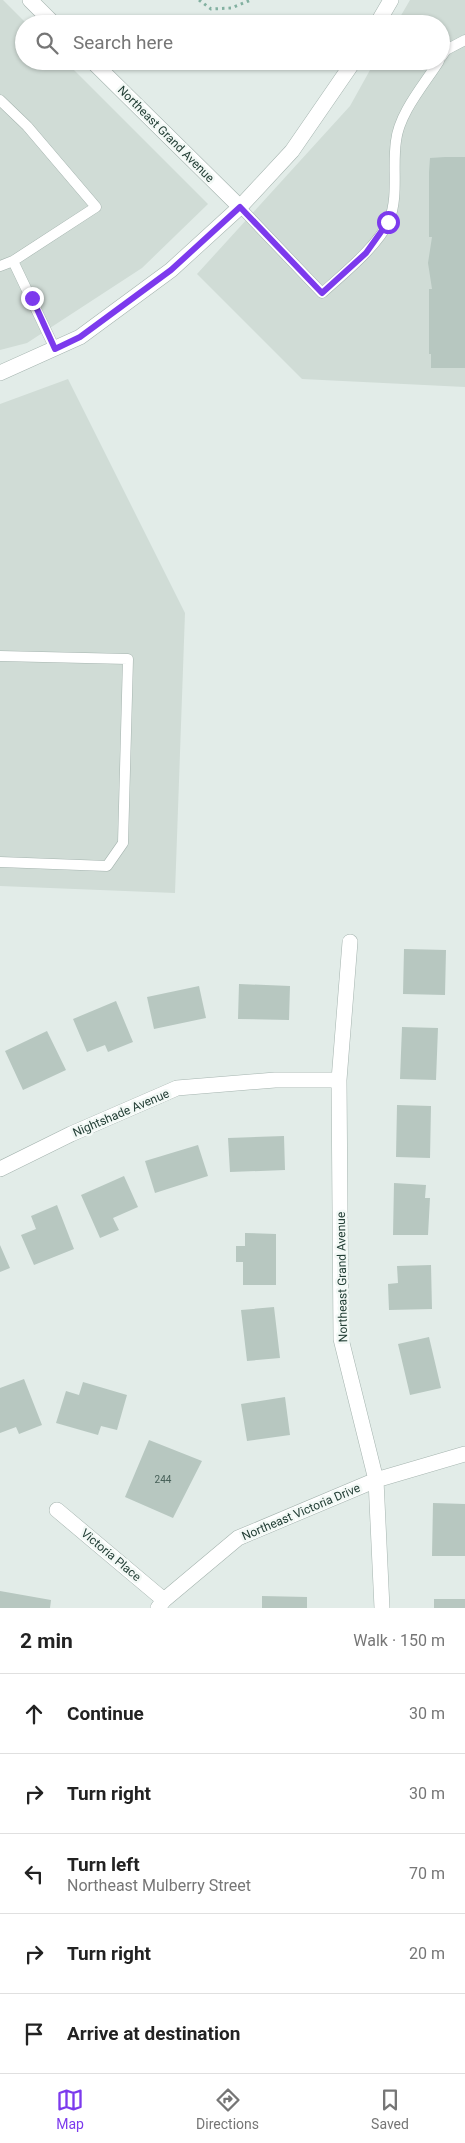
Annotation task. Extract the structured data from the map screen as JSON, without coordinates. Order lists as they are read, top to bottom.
{
  "streets": {
    "street": [
      "Northeast Grand Avenue",
      "Nightshade Avenue",
      "Northeast Victoria Drive",
      "Victoria Place"
    ]
  },
  "crossings": [
    ["Northeast Grand Avenue", "Nightshade Avenue"],
    ["Northeast Grand Avenue", "Northeast Victoria Drive"],
    ["Northeast Victoria Drive", "Victoria Place"]
  ],
  "house_numbers": ["244"],
  "page": {
    "search": "Search here",
    "heading": ["2 min", "Walk · 150 m"],
    "list": [
      ["Continue", "30 m"],
      ["Turn right", "30 m"],
      ["Turn left", "Northeast Mulberry Street", "70 m"],
      ["Turn right", "20 m"],
      "Arrive at destination"
    ],
    "nav": ["Map", "Directions", "Saved"]
  }
}
